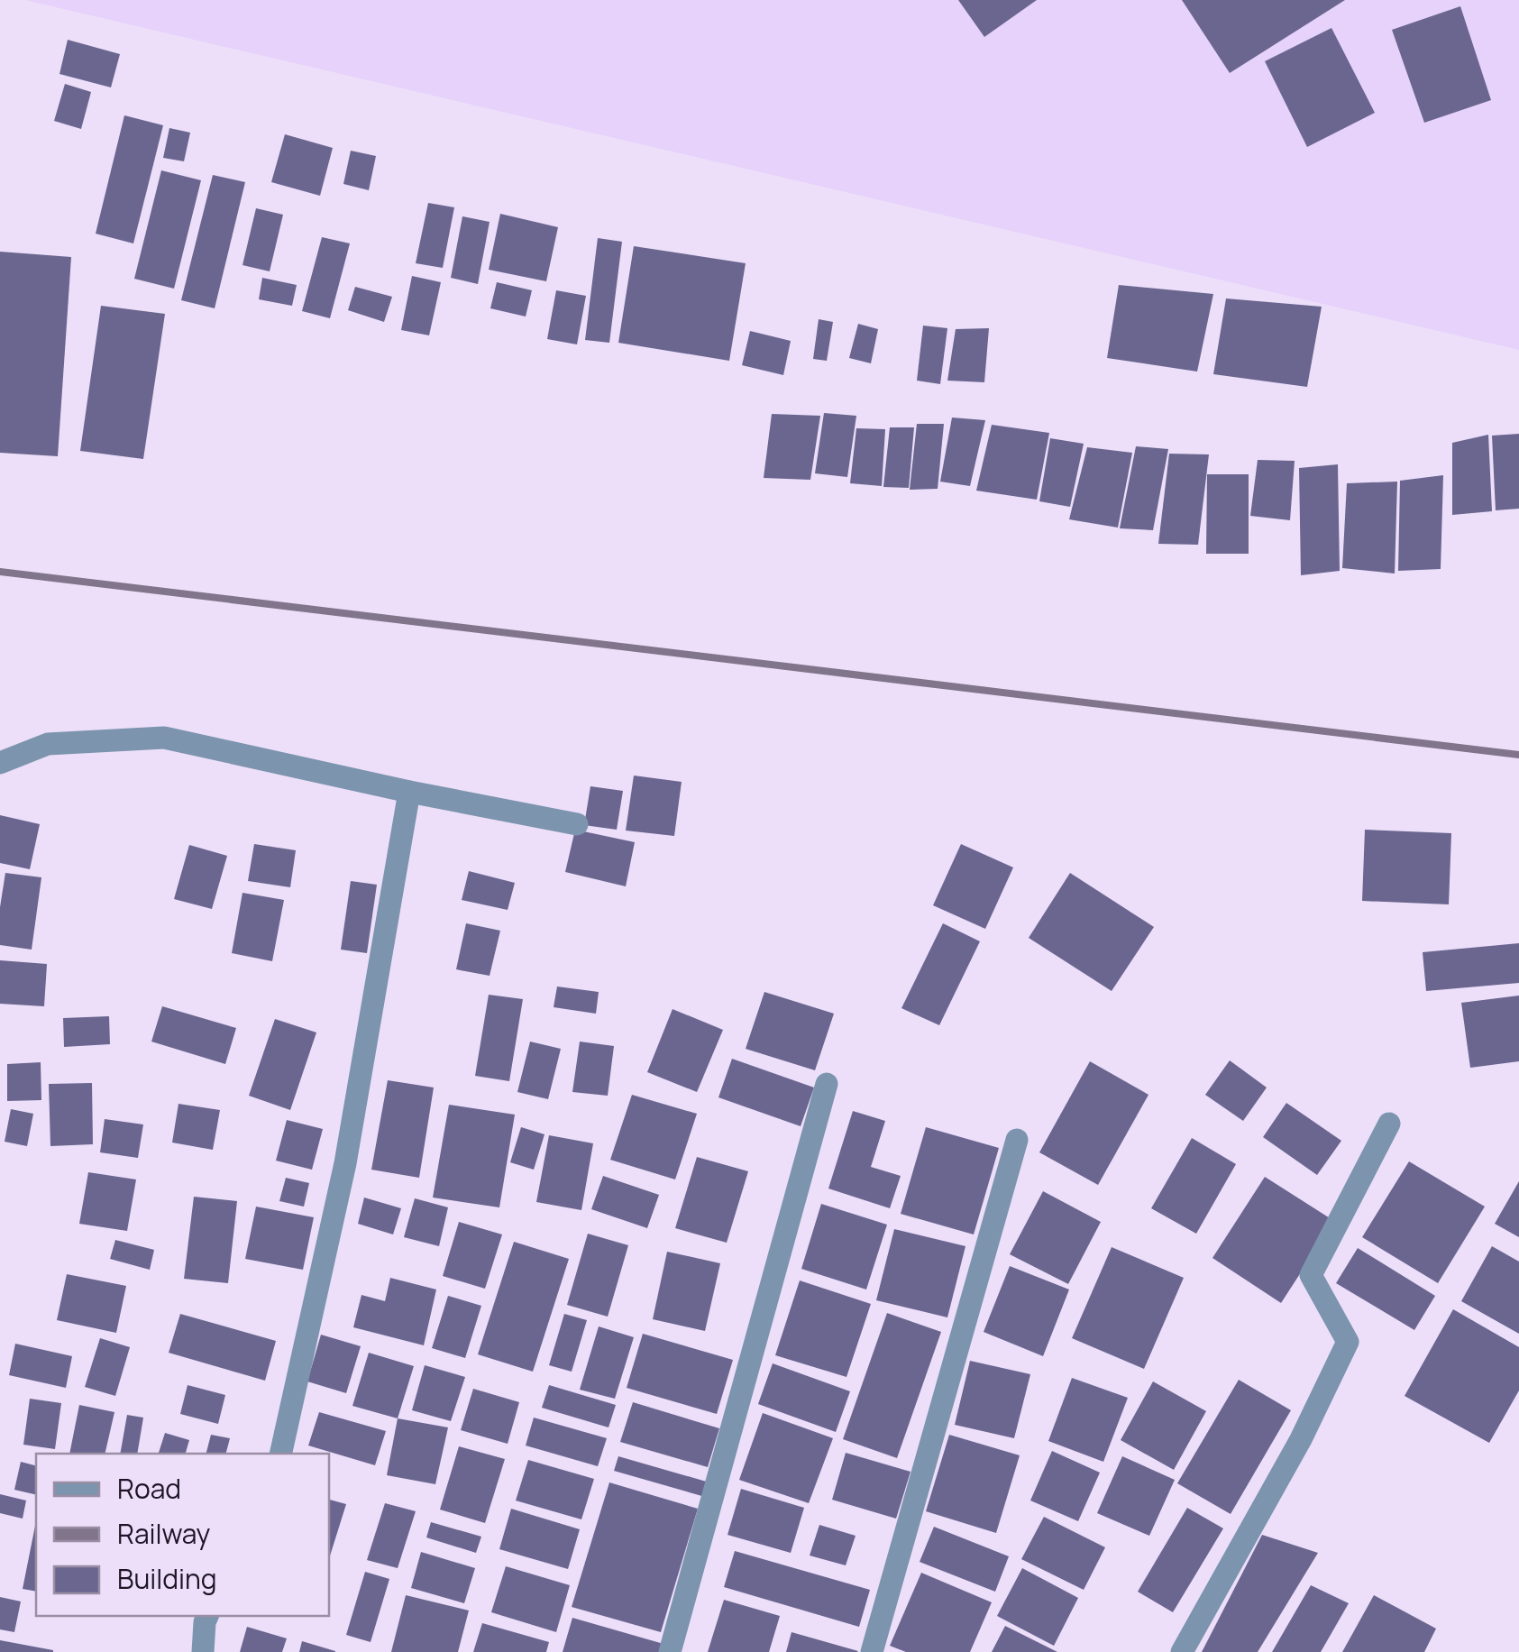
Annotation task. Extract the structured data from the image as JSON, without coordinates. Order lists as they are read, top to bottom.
{
  "legend": ["Road", "Railway", "Building"]
}
